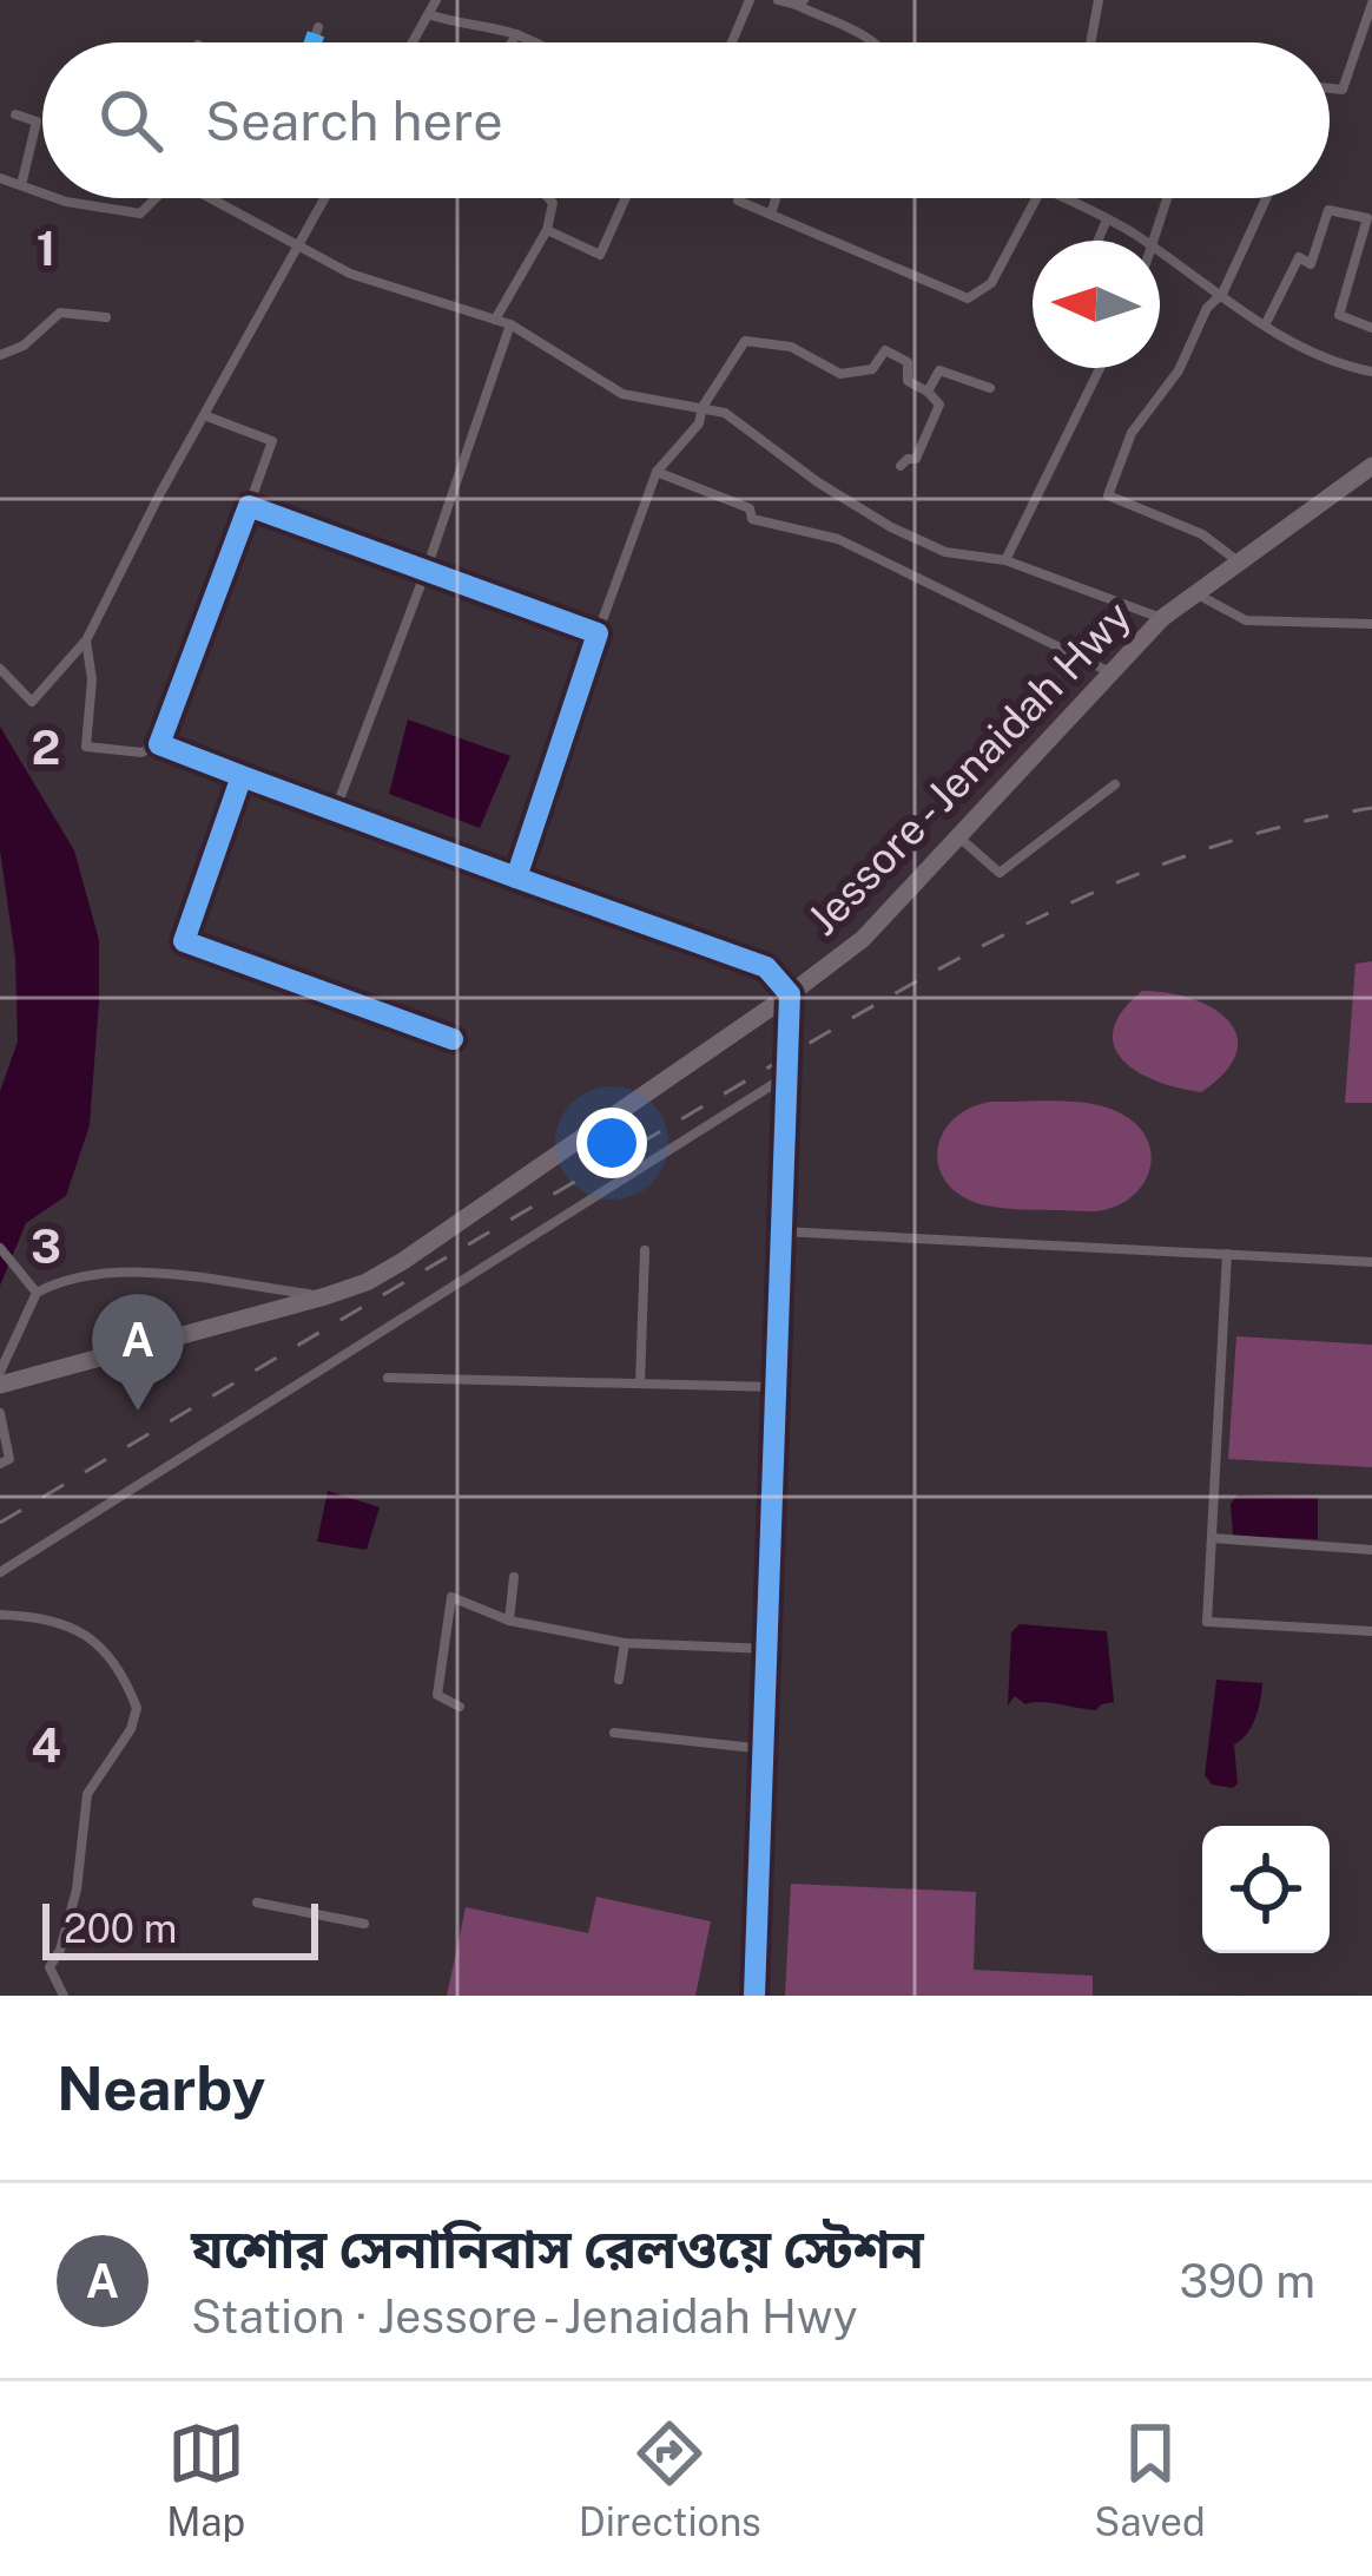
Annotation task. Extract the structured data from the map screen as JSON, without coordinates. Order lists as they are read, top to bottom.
{
  "streets": {
    "highway": ["Jessore - Jenaidah Hwy"]
  },
  "scale_bar": "200 m",
  "north": "left",
  "page": {
    "search": "Search here",
    "pins": "A",
    "scale": "200 m",
    "heading": "Nearby",
    "list": [
      {
        "mark": "A",
        "name": "যশোর সেনানিবাস রেলওয়ে স্টেশন",
        "note": "Station · Jessore - Jenaidah Hwy",
        "value": "390 m"
      }
    ],
    "nav": ["Map", "Directions", "Saved"]
  },
  "grid": {
    "rows": [
      "1",
      "2",
      "3",
      "4"
    ]
  }
}
